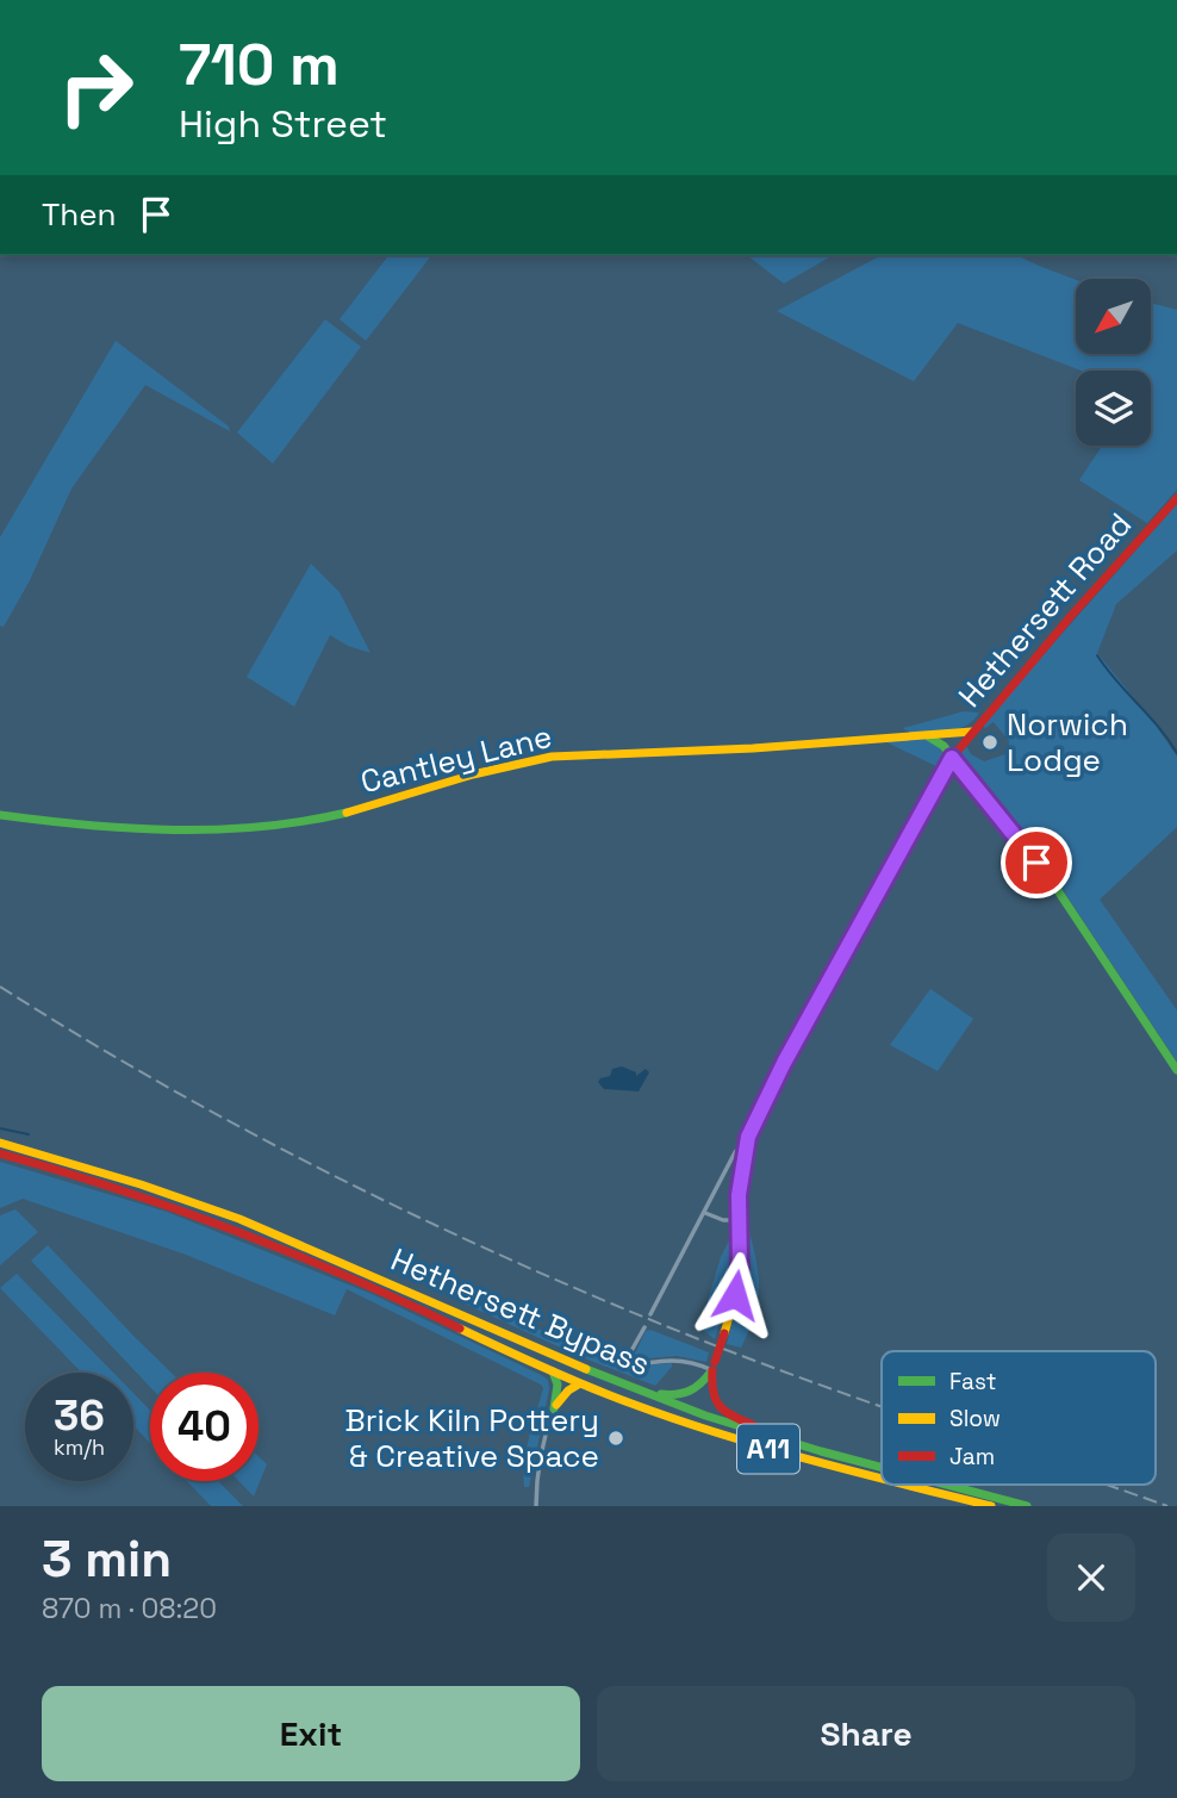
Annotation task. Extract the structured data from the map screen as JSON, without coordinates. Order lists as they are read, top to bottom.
{
  "streets": {
    "main road": [
      "Hethersett Road",
      "Cantley Lane",
      "Hethersett Bypass",
      "A11"
    ]
  },
  "crossings": [
    ["Hethersett Road", "Cantley Lane"],
    ["Hethersett Road", "A11"],
    ["Hethersett Bypass", "A11"]
  ],
  "places": ["Norwich Lodge", "Brick Kiln Pottery & Creative Space"],
  "legend": ["Fast", "Slow", "Jam"],
  "north": "bottom left",
  "page": {
    "turn": ["710 m", "High Street"],
    "then": "Then",
    "speed": "36 km/h",
    "limit": "40",
    "heading": ["3 min", "870 m · 08:20"],
    "buttons": ["Exit", "Share"]
  }
}
